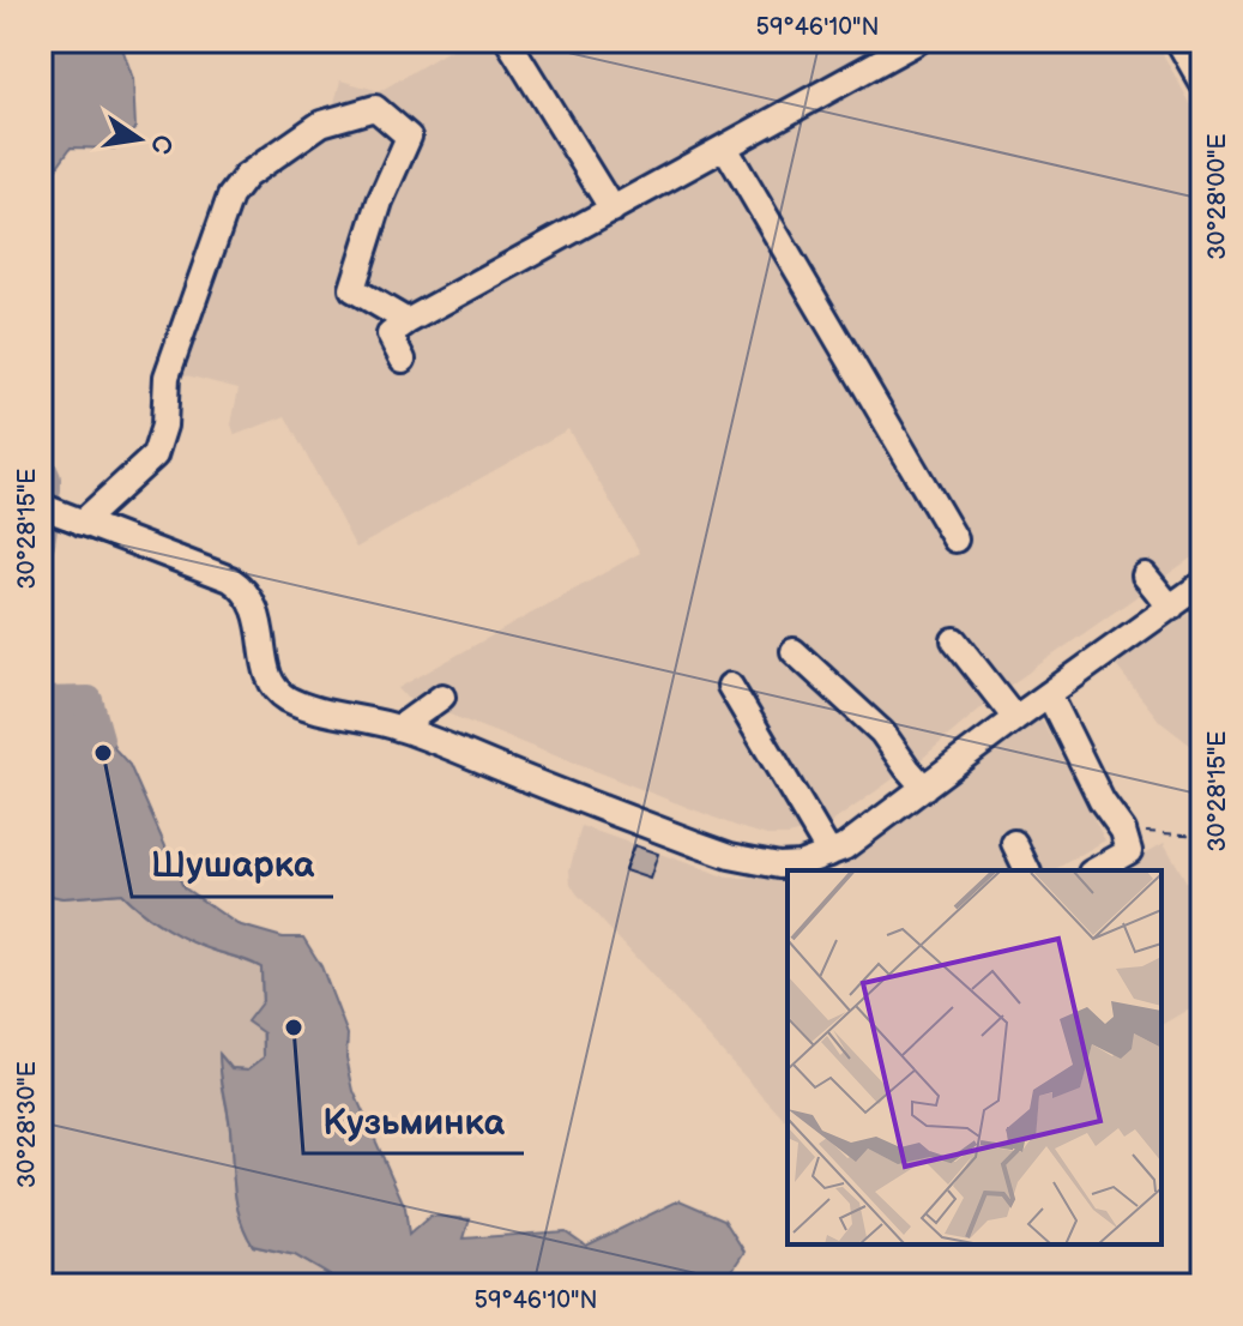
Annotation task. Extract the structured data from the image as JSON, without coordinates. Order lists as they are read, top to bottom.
{
  "places": ["Шушарка", "Кузьминка"],
  "north": "right",
  "coordinates": [
    "59°46'10\"N",
    "30°28'00\"E",
    "30°28'15\"E",
    "30°28'30\"E"
  ]
}
